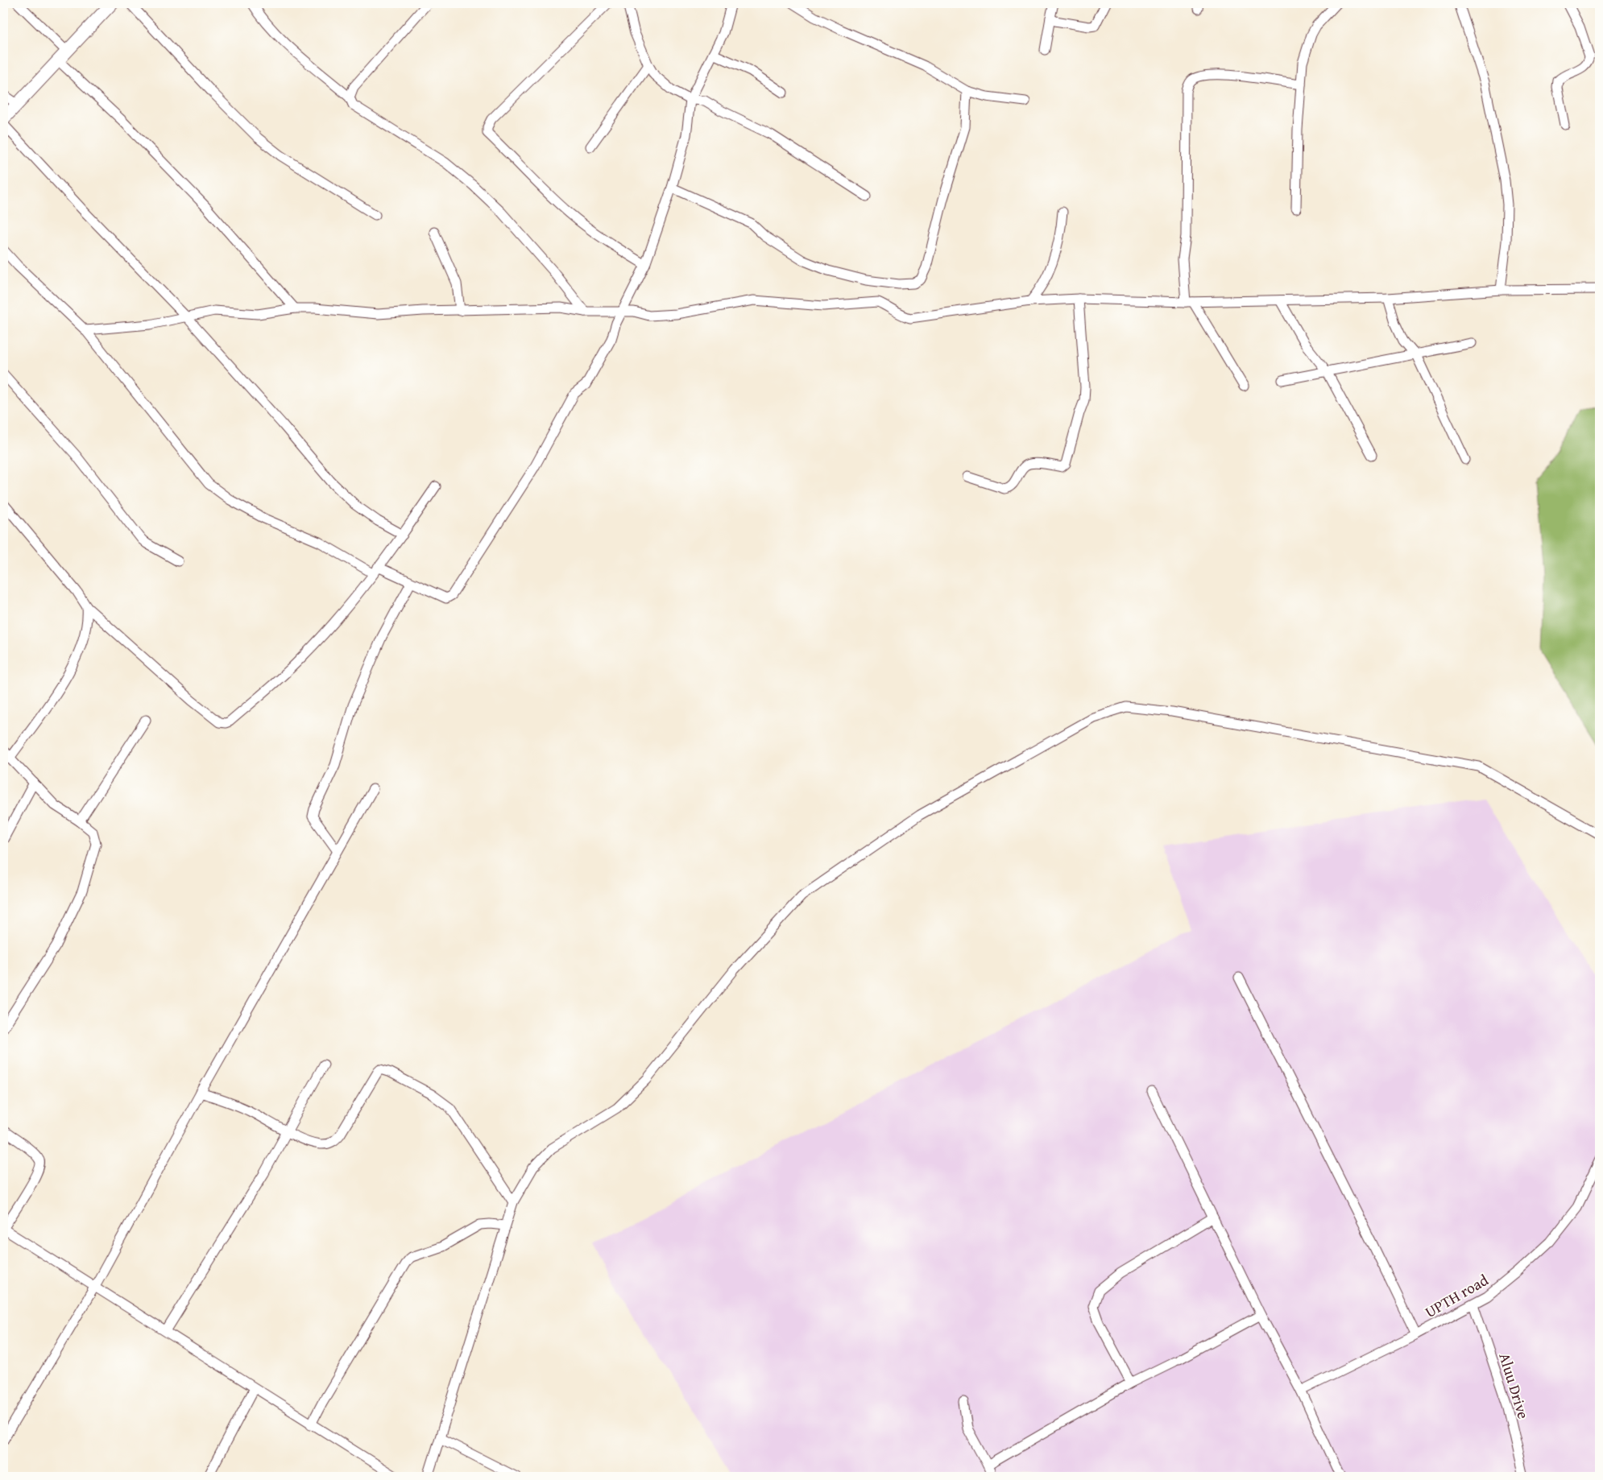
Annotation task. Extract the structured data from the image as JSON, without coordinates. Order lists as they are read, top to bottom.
{
  "streets": {
    "street": ["UPTH road", "Aluu Drive"]
  },
  "crossings": [
    ["UPTH road", "Aluu Drive"]
  ]
}
